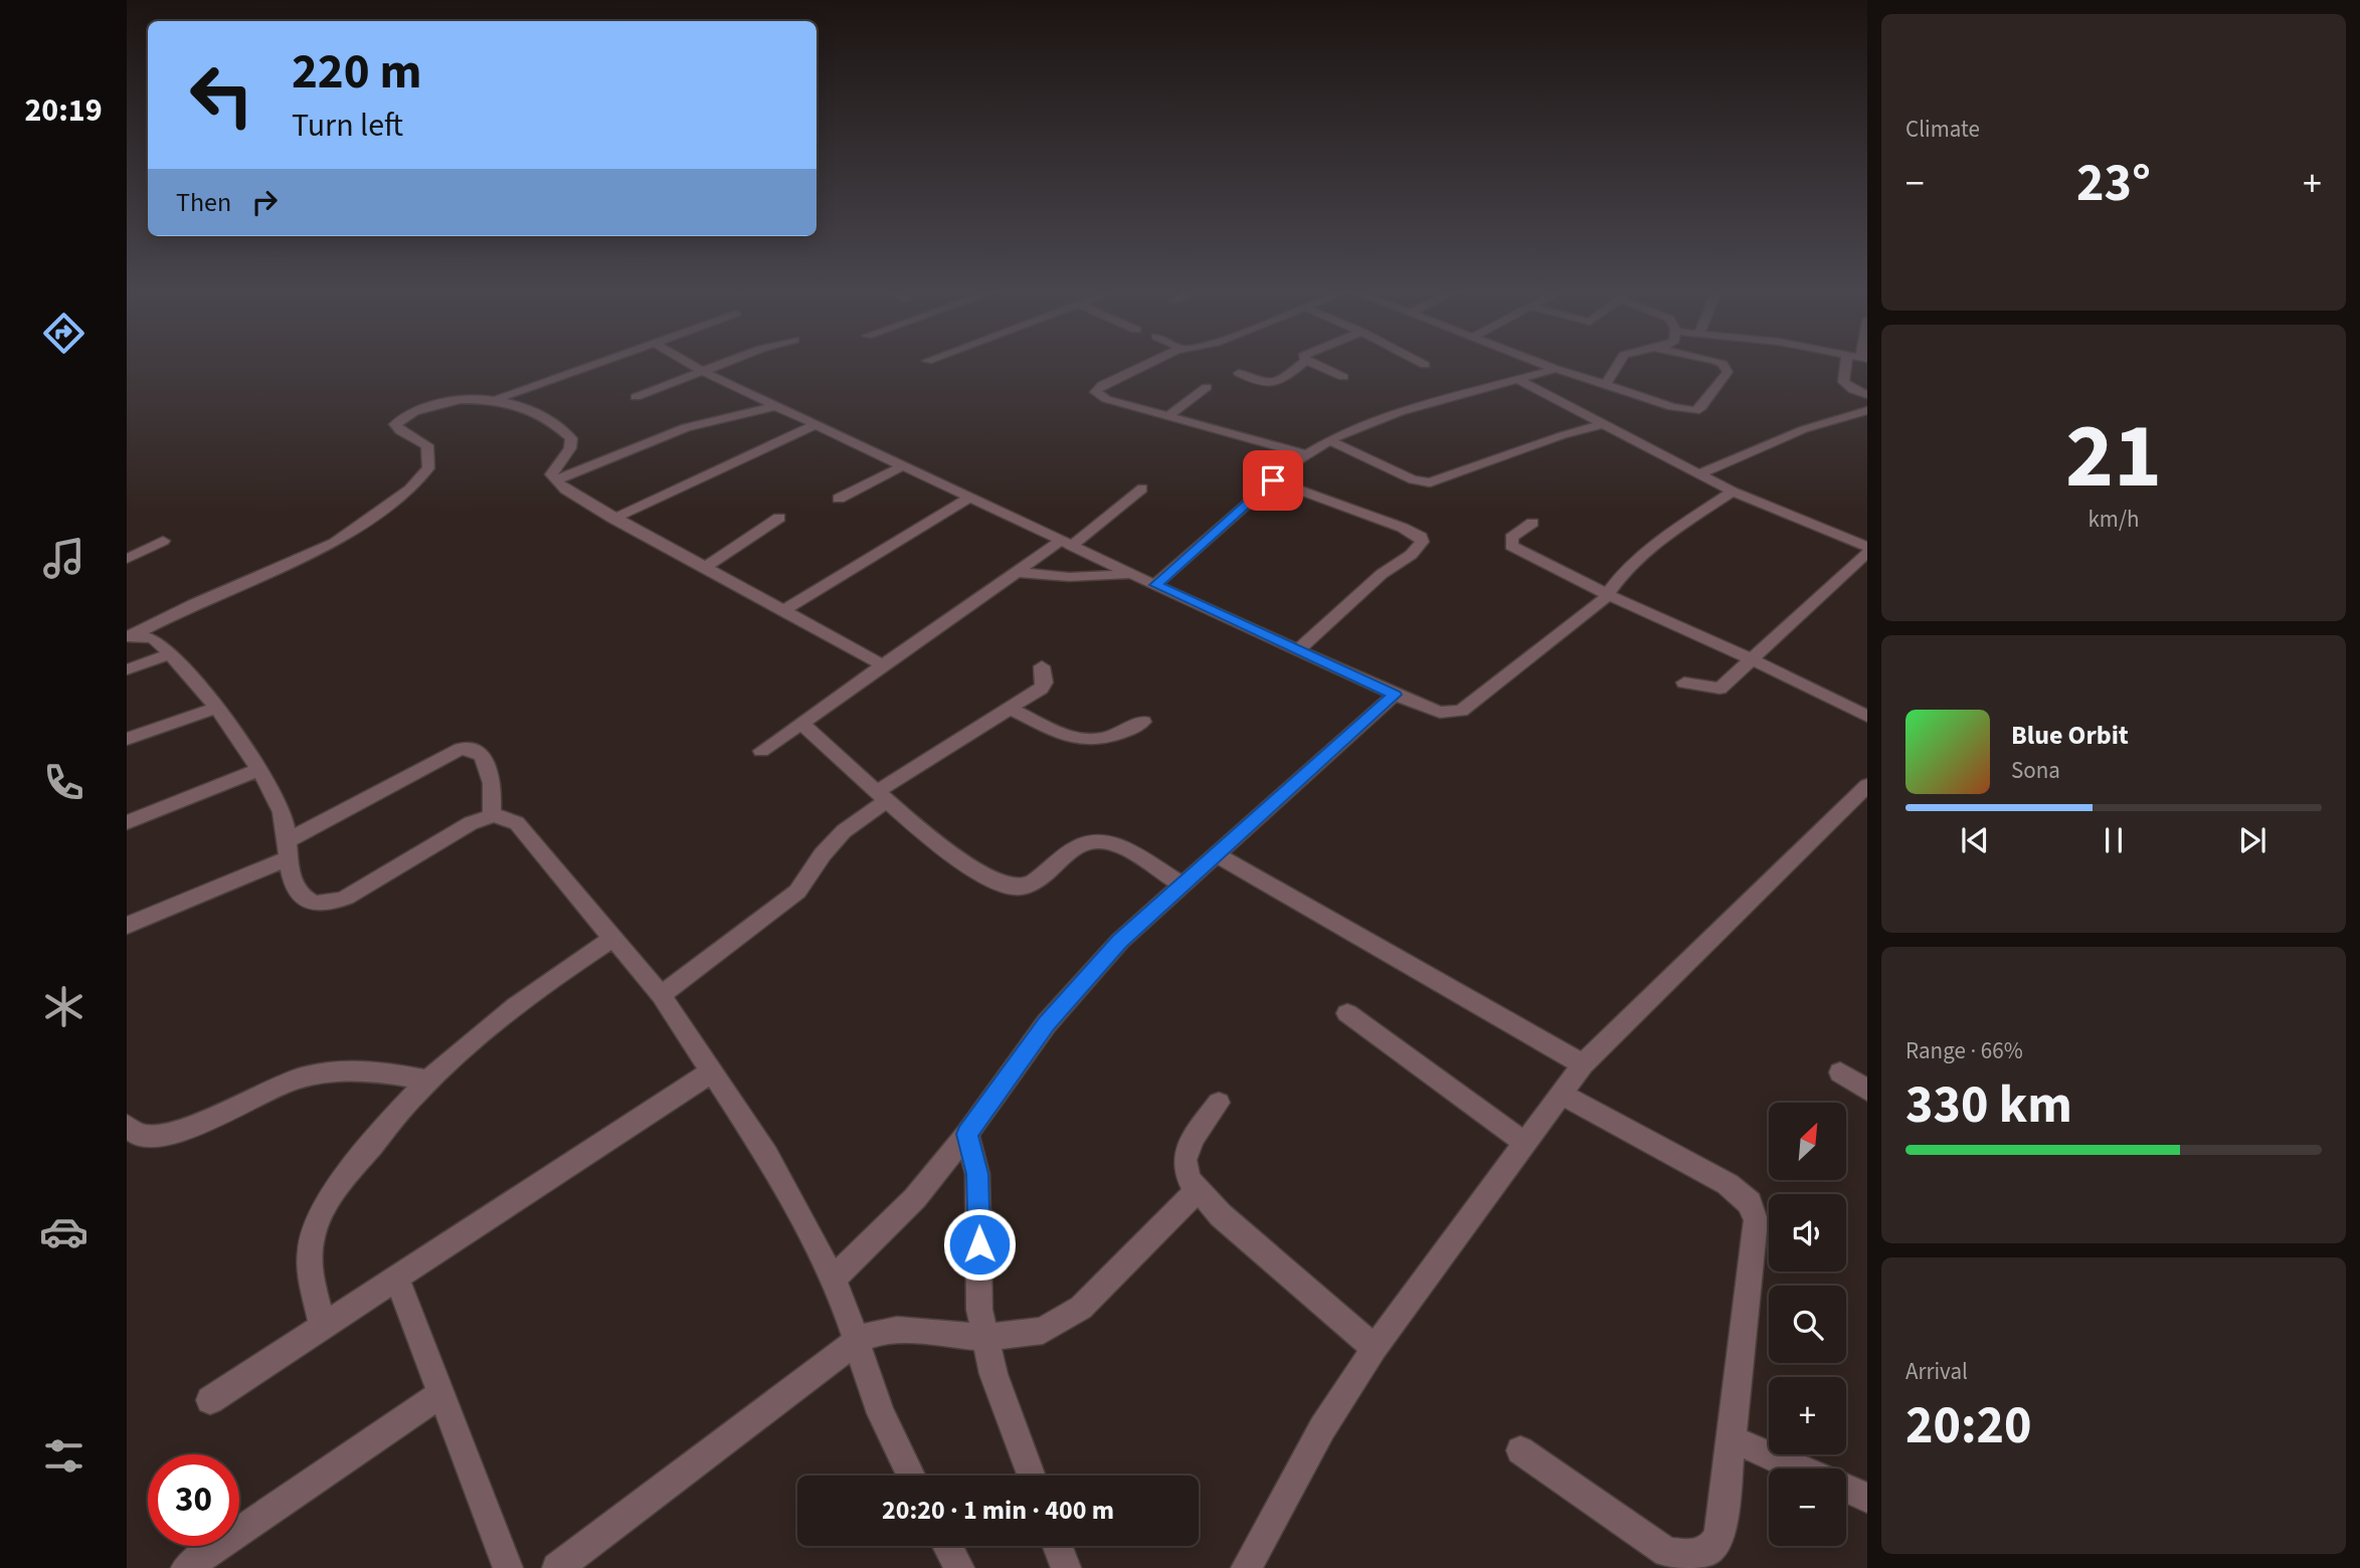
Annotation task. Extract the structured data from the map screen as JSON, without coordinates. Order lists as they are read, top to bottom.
{
  "north": "top right",
  "page": {
    "tabs": "20:19",
    "tile": [
      "Climate",
      ["21", "km/h"],
      ["Range · 66%", "330 km"],
      ["Arrival", "20:20"]
    ],
    "turn": ["220 m", "Turn left"],
    "heat": ["−", "23°", "+"],
    "then": "Then",
    "song": ["Blue Orbit", "Sona"],
    "map_buttons": ["+", "−"],
    "limit": "30",
    "trip": "20:20 · 1 min · 400 m"
  }
}
